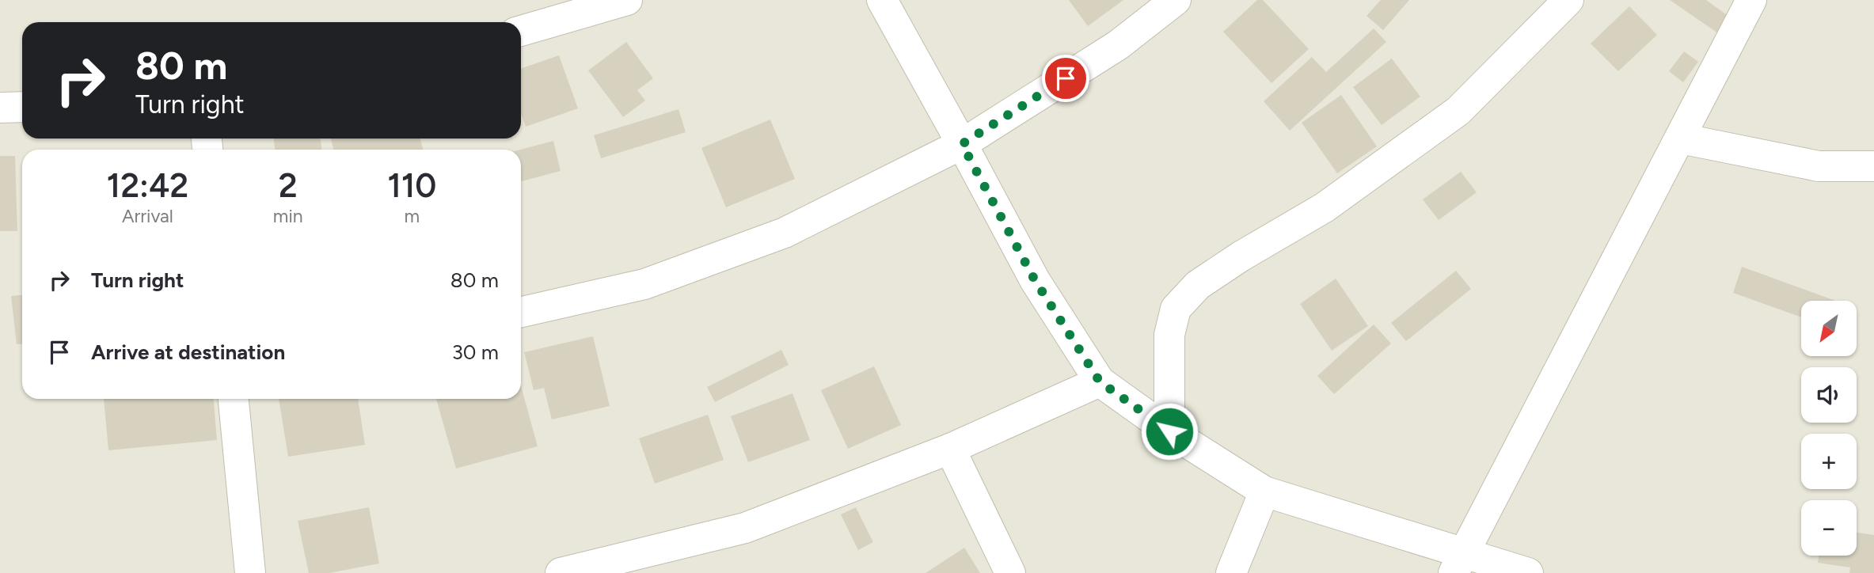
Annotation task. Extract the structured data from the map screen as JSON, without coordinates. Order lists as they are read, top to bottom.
{
  "north": "bottom left",
  "page": {
    "turn": ["80 m", "Turn right"],
    "eta": [
      "12:42",
      "Arrival",
      "2",
      "min",
      "110",
      "m"
    ],
    "list": [
      {
        "name": "Turn right",
        "value": "80 m"
      },
      {
        "name": "Arrive at destination",
        "value": "30 m"
      }
    ],
    "map_buttons": ["+", "−"]
  }
}
